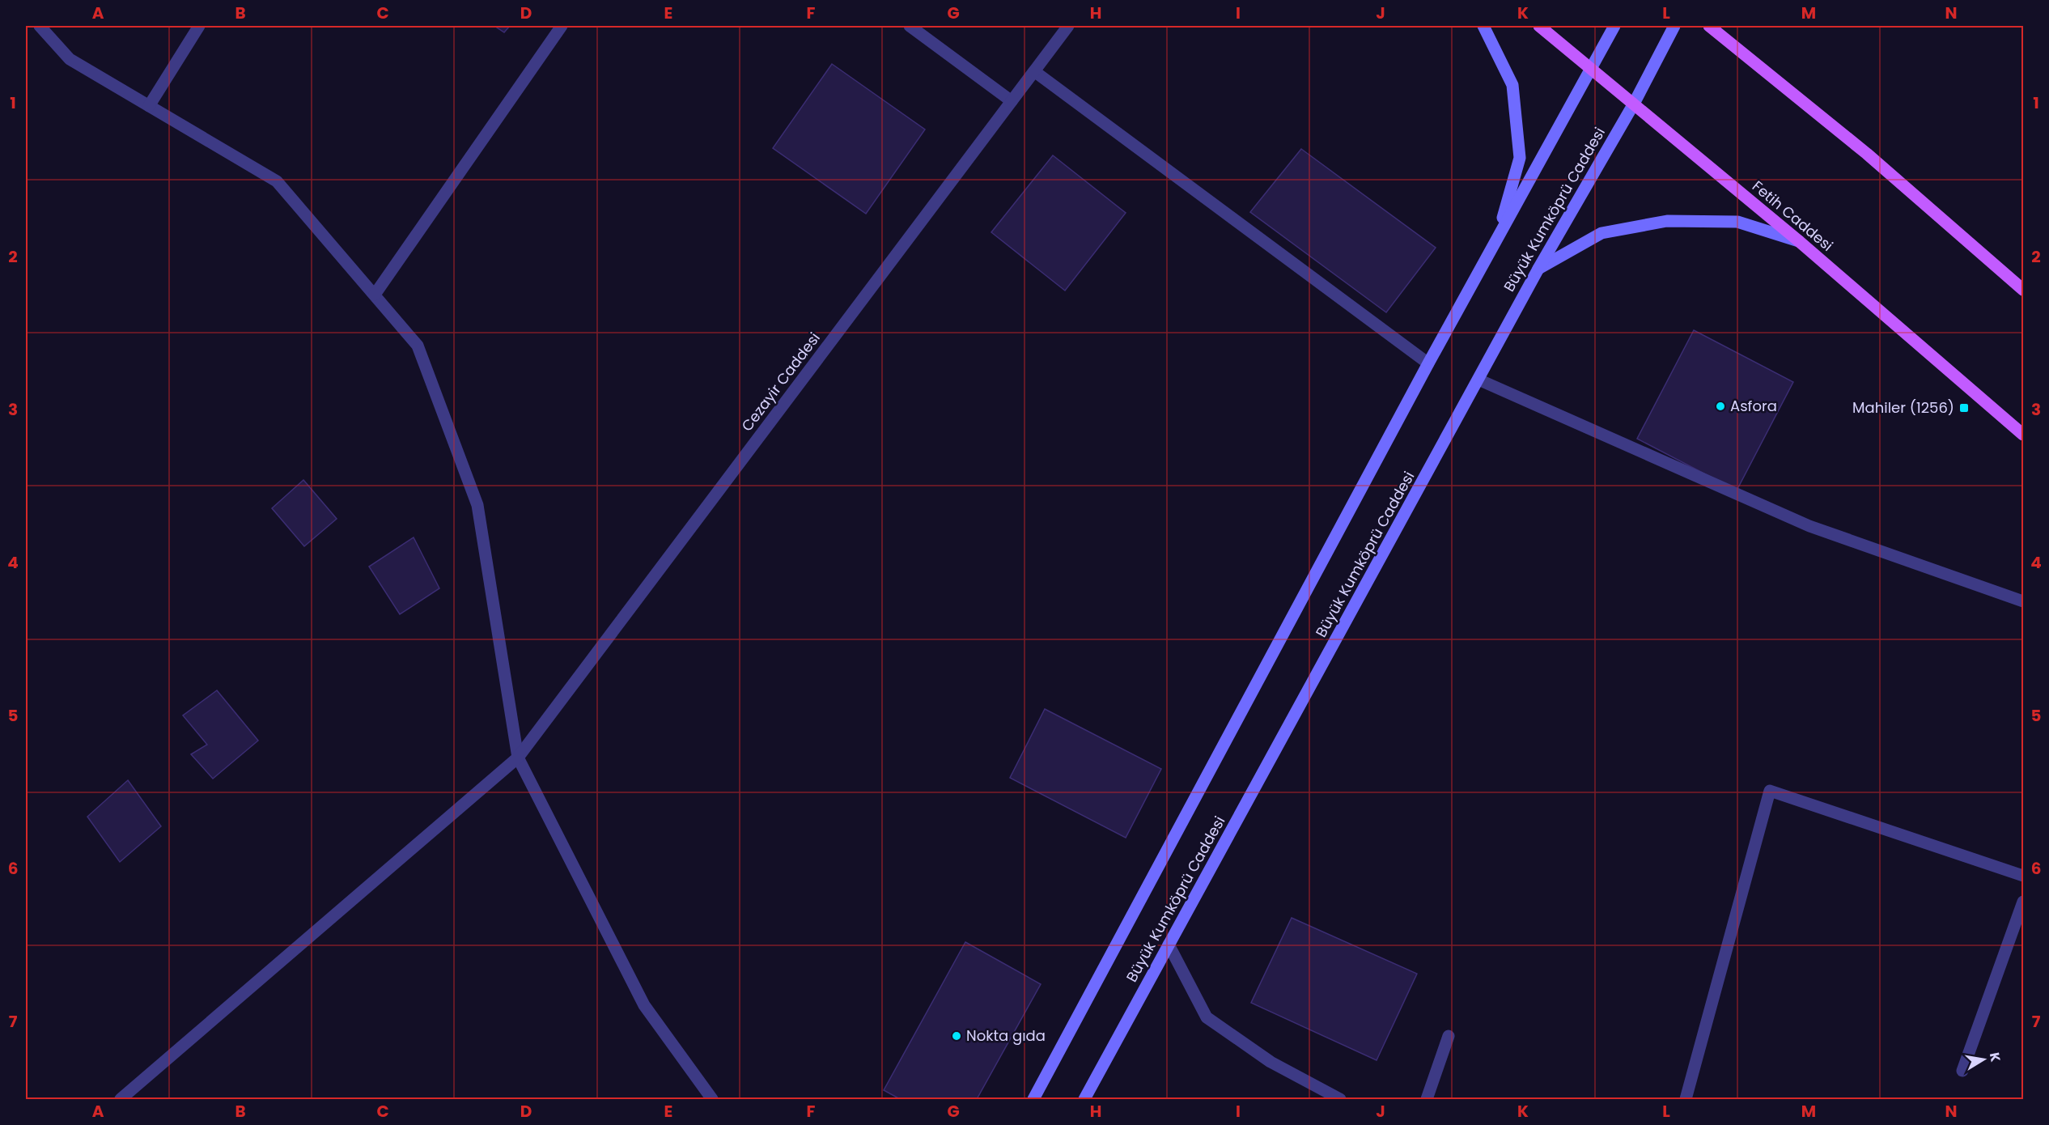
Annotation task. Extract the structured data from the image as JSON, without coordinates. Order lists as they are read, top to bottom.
{
  "streets": {
    "main road": ["Büyük Kumköprü Caddesi", "Fetih Caddesi"],
    "street": ["Cezayir Caddesi"]
  },
  "crossings": [
    ["Büyük Kumköprü Caddesi", "Fetih Caddesi"]
  ],
  "places": {
    "other": ["Asfora", "Nokta gıda"],
    "transit": ["Mahiler (1256)"]
  },
  "north": "right",
  "grid": {
    "columns": [
      "A",
      "B",
      "C",
      "D",
      "E",
      "F",
      "G",
      "H",
      "I",
      "J",
      "K",
      "L",
      "M",
      "N"
    ],
    "rows": [
      "1",
      "2",
      "3",
      "4",
      "5",
      "6",
      "7"
    ]
  }
}
